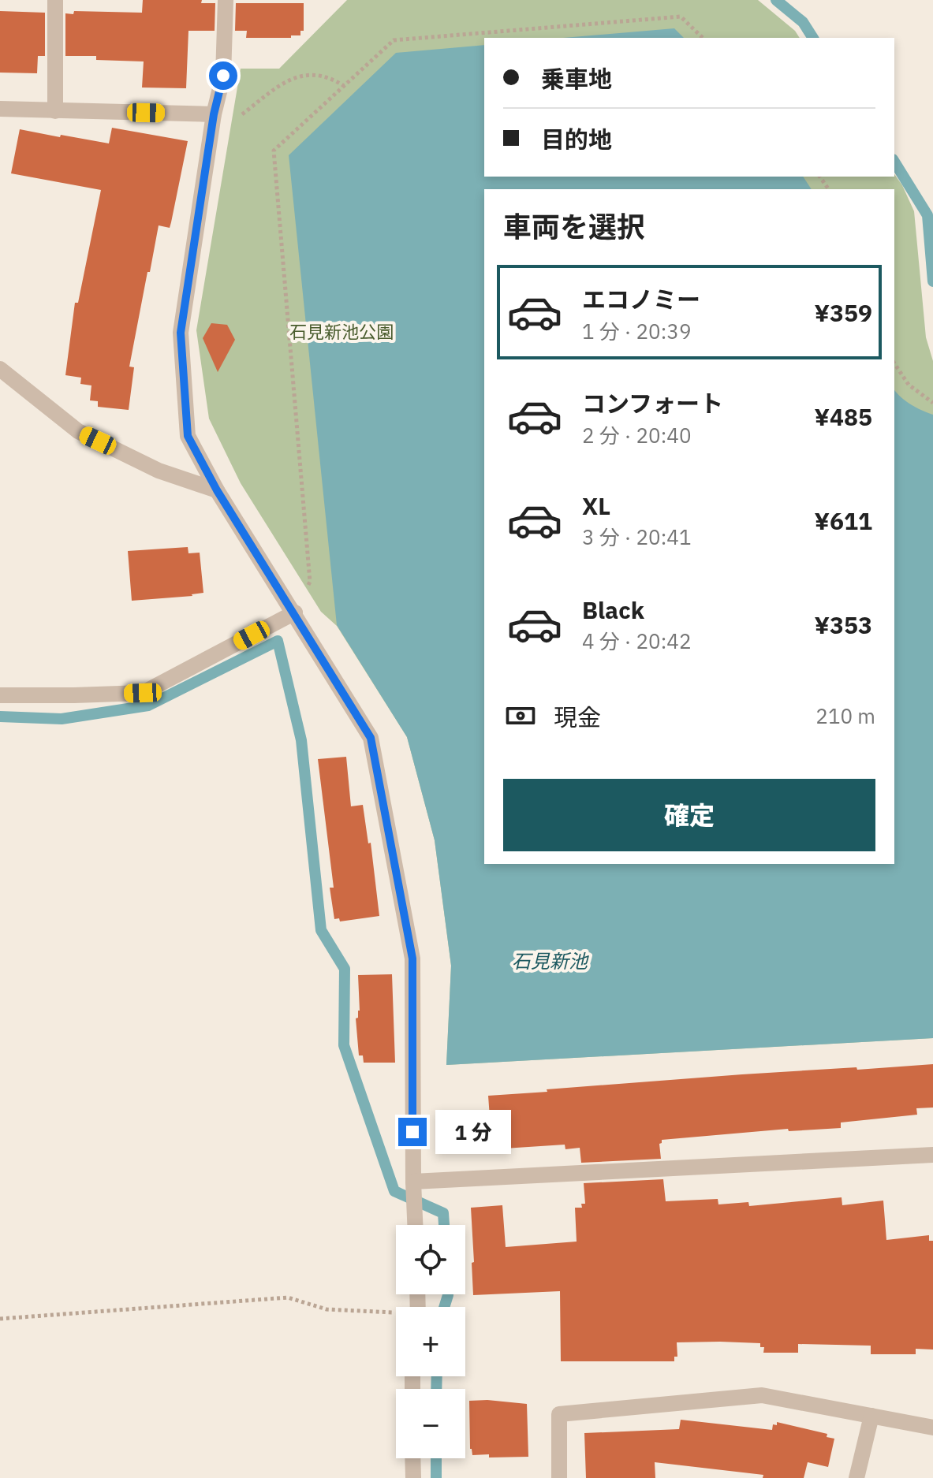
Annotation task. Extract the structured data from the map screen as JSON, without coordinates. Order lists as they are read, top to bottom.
{
  "water": ["石見新池"],
  "parks": ["石見新池公園"],
  "page": {
    "banner": ["乗車地", "目的地"],
    "heading": "車両を選択",
    "list": [
      {
        "name": "エコノミー",
        "note": "1 分 · 20:39",
        "value": "¥359"
      },
      {
        "name": "コンフォート",
        "note": "2 分 · 20:40",
        "value": "¥485"
      },
      {
        "name": "XL",
        "note": "3 分 · 20:41",
        "value": "¥611"
      },
      {
        "name": "Black",
        "note": "4 分 · 20:42",
        "value": "¥353"
      }
    ],
    "pay": ["現金", "210 m"],
    "buttons": "確定",
    "bubble": "1 分",
    "map_buttons": ["+", "−"]
  }
}
